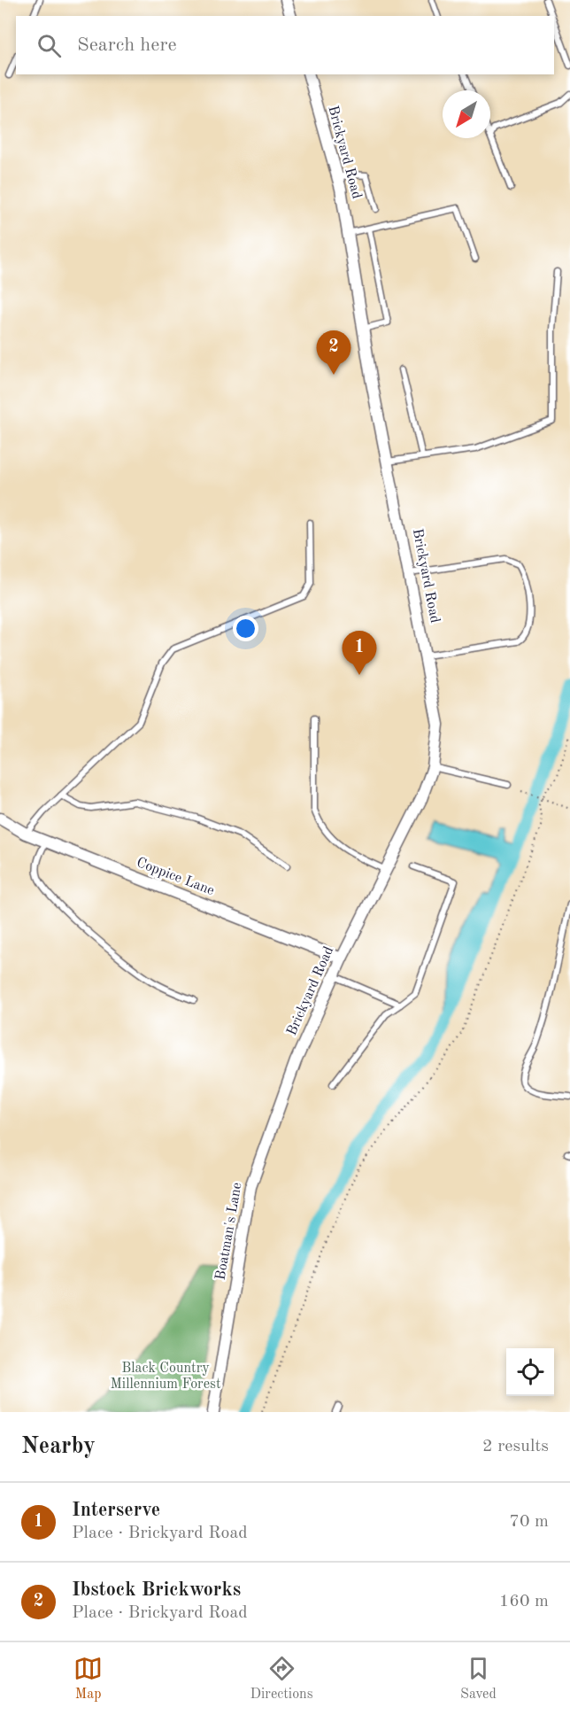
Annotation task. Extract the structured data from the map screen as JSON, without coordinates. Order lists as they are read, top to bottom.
{
  "streets": {
    "street": ["Brickyard Road", "Coppice Lane", "Boatman's Lane"]
  },
  "crossings": [
    ["Brickyard Road", "Coppice Lane"],
    ["Brickyard Road", "Boatman's Lane"]
  ],
  "parks": ["Black Country Millennium Forest"],
  "north": "bottom left",
  "page": {
    "search": "Search here",
    "pins": ["2", "1"],
    "heading": ["Nearby", "2 results"],
    "list": [
      {
        "mark": "1",
        "name": "Interserve",
        "note": "Place · Brickyard Road",
        "value": "70 m"
      },
      {
        "mark": "2",
        "name": "Ibstock Brickworks",
        "note": "Place · Brickyard Road",
        "value": "160 m"
      }
    ],
    "nav": ["Map", "Directions", "Saved"]
  }
}
